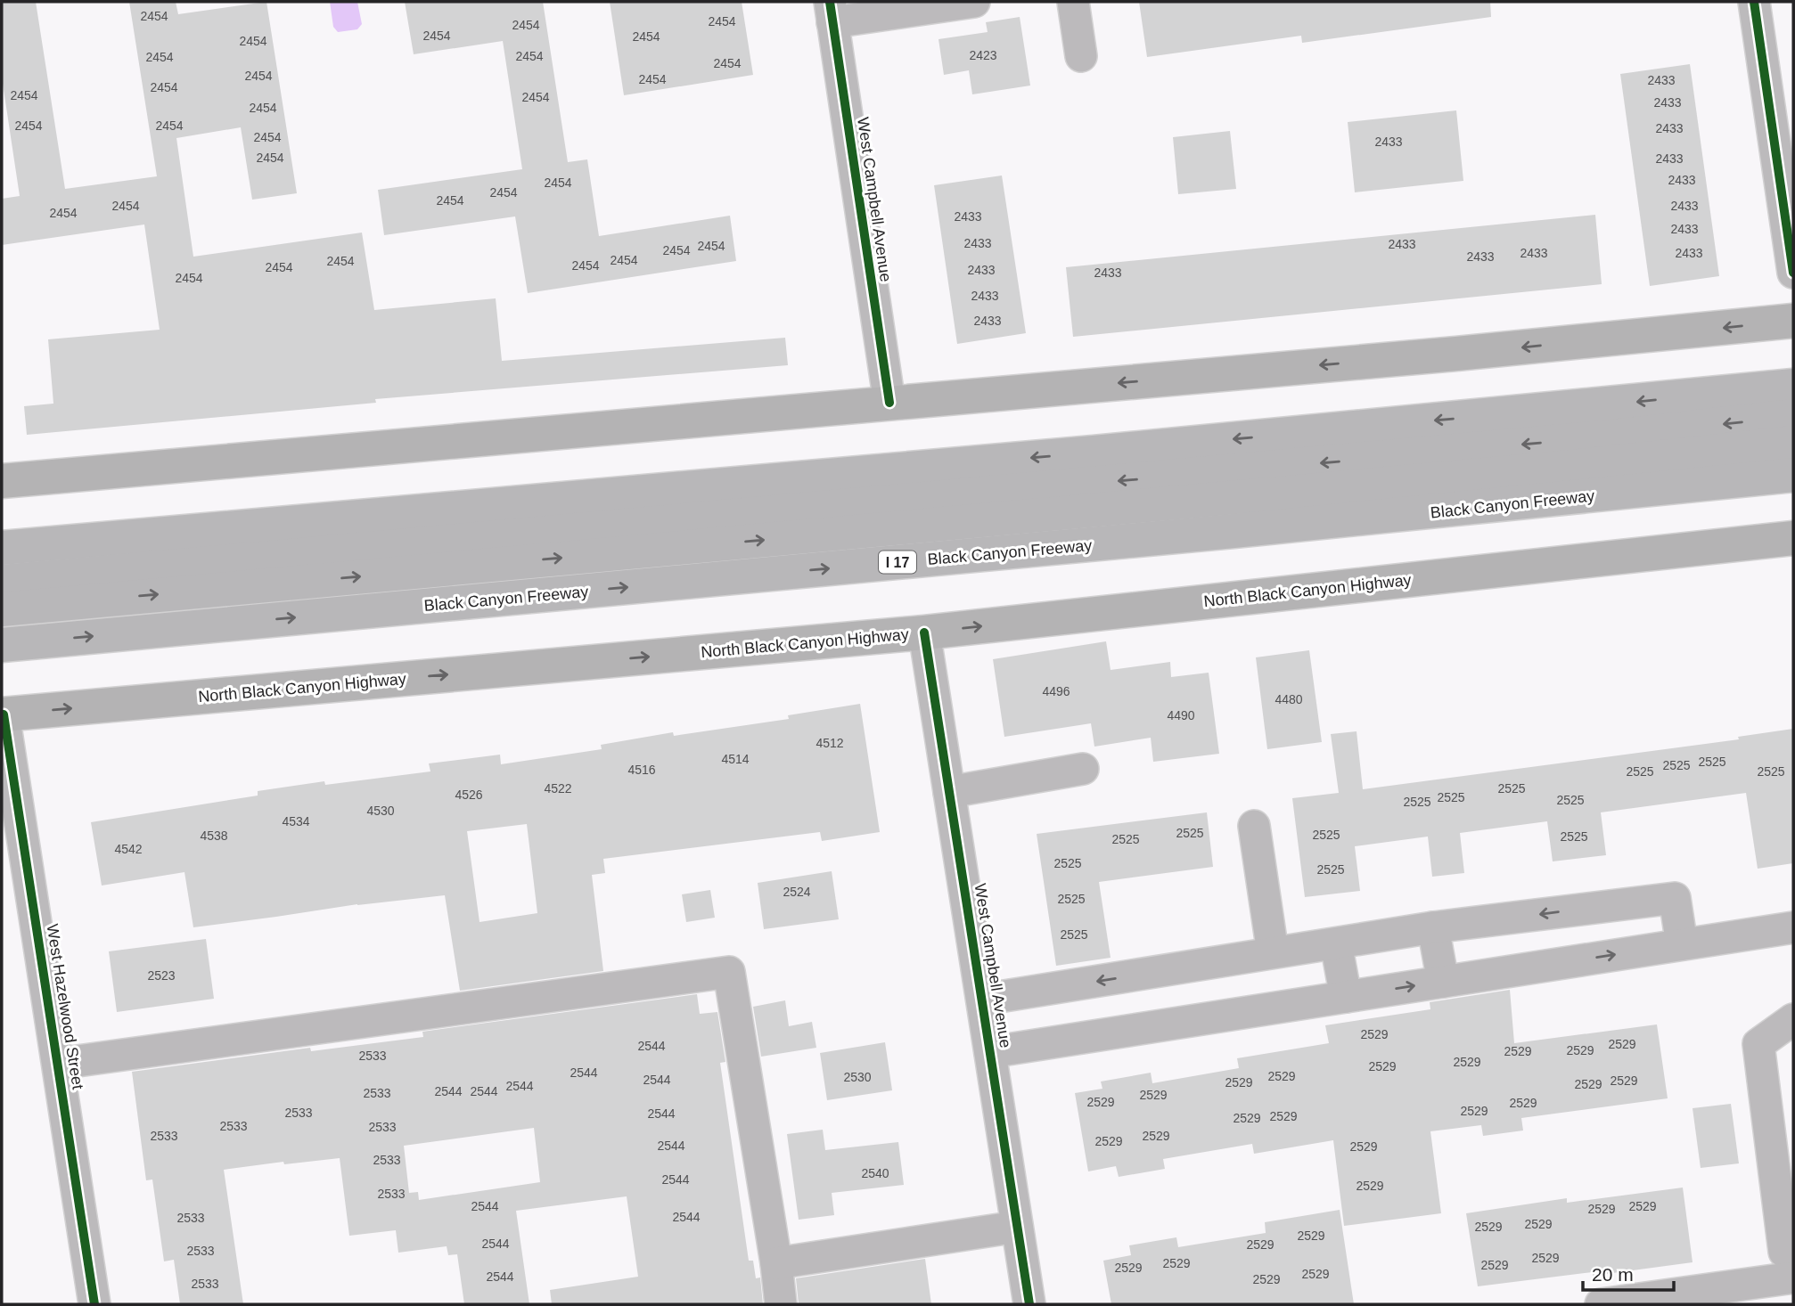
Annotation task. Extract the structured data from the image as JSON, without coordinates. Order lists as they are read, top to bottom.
{
  "streets": {
    "highway": ["Black Canyon Freeway", "I 17"],
    "main road": ["North Black Canyon Highway"],
    "street": ["West Campbell Avenue", "West Hazelwood Street"]
  },
  "crossings": [
    ["West Campbell Avenue", "North Black Canyon Highway"],
    ["North Black Canyon Highway", "West Hazelwood Street"]
  ],
  "house_numbers": [
    "2454",
    "2454",
    "2454",
    "2454",
    "2454",
    "2454",
    "2423",
    "2454",
    "2454",
    "2454",
    "2454",
    "2454",
    "2433",
    "2454",
    "2454",
    "2454",
    "2433",
    "2454",
    "2454",
    "2454",
    "2433",
    "2454",
    "2433",
    "2454",
    "2433",
    "2433",
    "2454",
    "2454",
    "2454",
    "2454",
    "2433",
    "2454",
    "2433",
    "2433",
    "2433",
    "2433",
    "2454",
    "2454",
    "2433",
    "2433",
    "2433",
    "2454",
    "2454",
    "2454",
    "2454",
    "2433",
    "2433",
    "2454",
    "2433",
    "2433",
    "4496",
    "4480",
    "4490",
    "4512",
    "4514",
    "2525",
    "2525",
    "4516",
    "2525",
    "2525",
    "4522",
    "2525",
    "4526",
    "2525",
    "2525",
    "2525",
    "4530",
    "4534",
    "2525",
    "2525",
    "4538",
    "2525",
    "2525",
    "4542",
    "2525",
    "2525",
    "2524",
    "2525",
    "2525",
    "2523",
    "2529",
    "2529",
    "2544",
    "2529",
    "2529",
    "2533",
    "2529",
    "2529",
    "2544",
    "2529",
    "2530",
    "2544",
    "2529",
    "2529",
    "2529",
    "2544",
    "2544",
    "2544",
    "2533",
    "2529",
    "2529",
    "2529",
    "2529",
    "2533",
    "2544",
    "2529",
    "2529",
    "2533",
    "2533",
    "2533",
    "2529",
    "2529",
    "2544",
    "2529",
    "2533",
    "2540",
    "2544",
    "2529",
    "2533",
    "2544",
    "2529",
    "2529",
    "2544",
    "2533",
    "2529",
    "2529",
    "2529",
    "2544",
    "2529",
    "2533",
    "2529",
    "2529",
    "2529",
    "2529",
    "2529",
    "2544",
    "2529",
    "2533"
  ],
  "scale_bar": "20 m"
}
